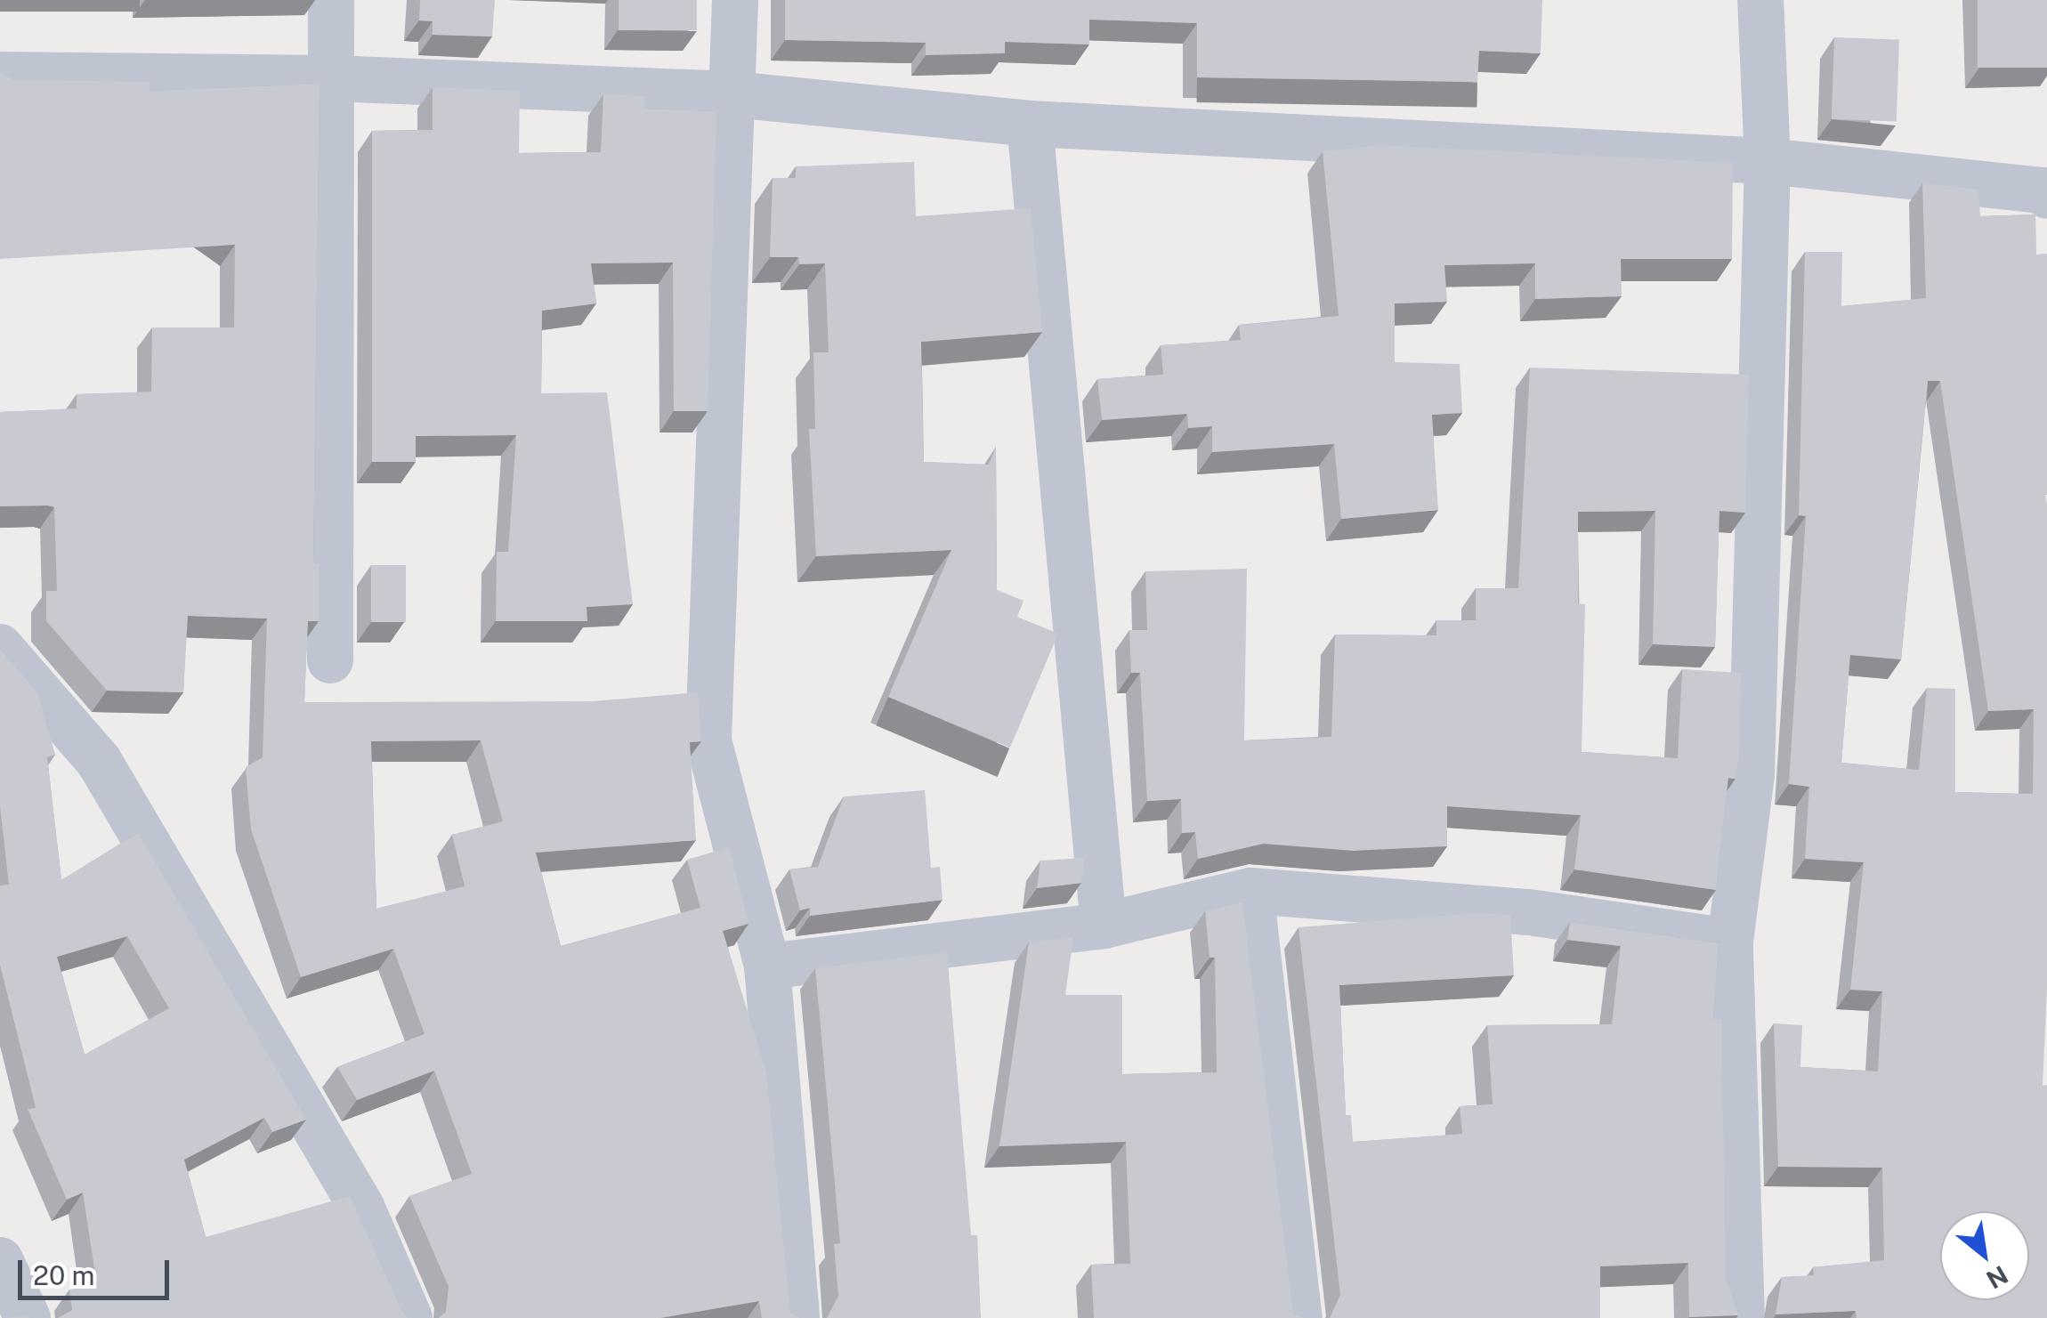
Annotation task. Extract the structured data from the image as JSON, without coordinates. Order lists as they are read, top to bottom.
{
  "scale_bar": "20 m",
  "north": "bottom right"
}
